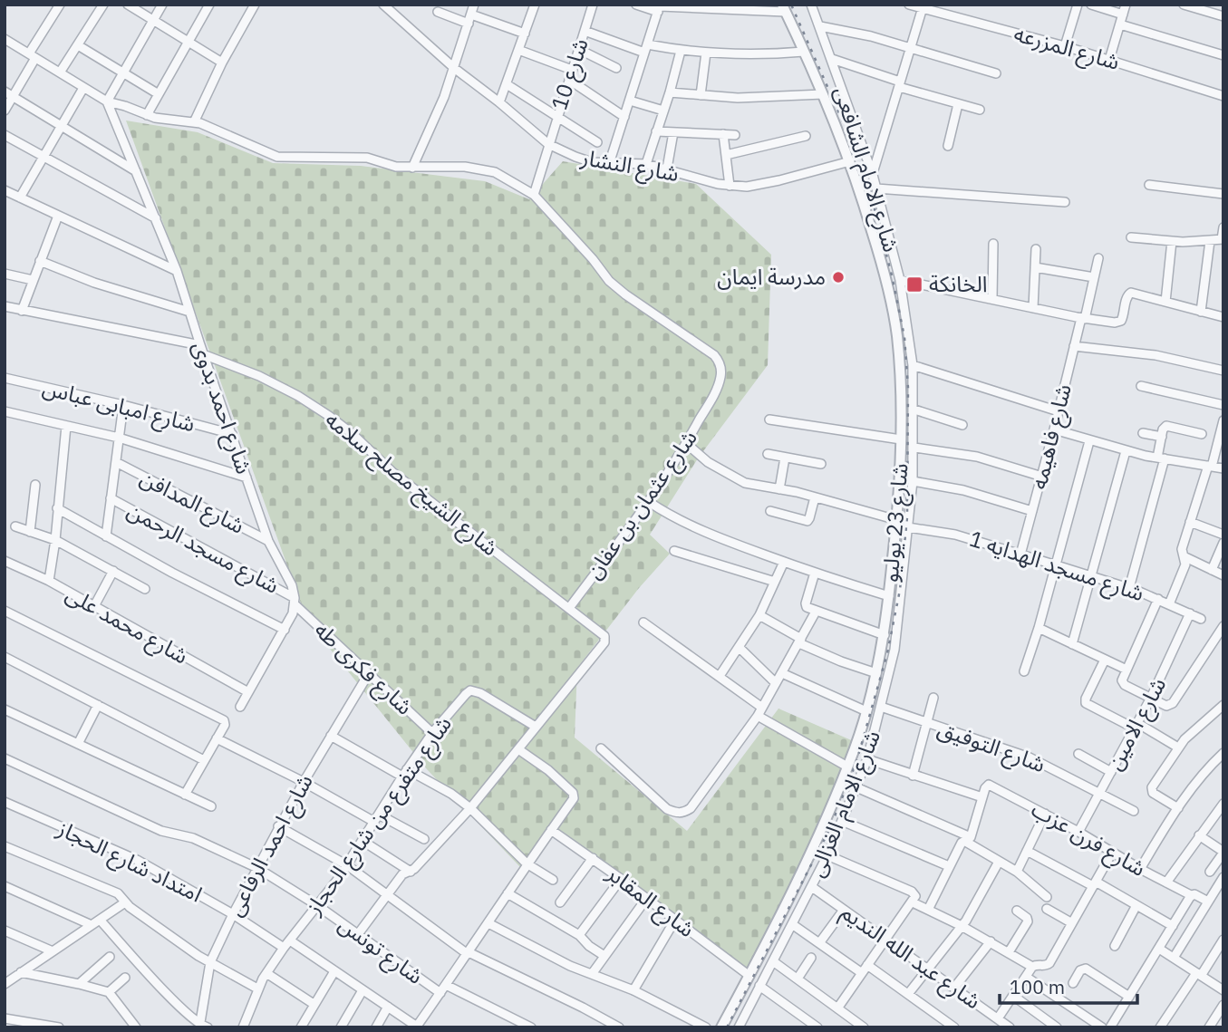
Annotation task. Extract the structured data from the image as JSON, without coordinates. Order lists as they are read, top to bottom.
{
  "streets": {
    "street": [
      "شارع المزرعه",
      "شارع 10",
      "شارع النشار",
      "شارع الامام الشافعى",
      "شارع امبابى عباس",
      "شارع احمد بدوى",
      "شارع فاهيمه",
      "شارع الشيخ مصلح سلامه",
      "شارع المدافن",
      "شارع عثمان بن عفان",
      "شارع 23 يوليو",
      "شارع مسجد الرحمن",
      "شارع مسجد الهدايه 1",
      "شارع محمد على",
      "شارع فكرى طه",
      "شارع الامين",
      "شارع التوفيق",
      "شارع الامام الغزالى",
      "شارع متفرع من شارع الحجاز",
      "شارع فرن عزب",
      "شارع احمد الرفاعى",
      "امتداد شارع الحجاز",
      "شارع المقابر",
      "شارع تونس",
      "شارع عبد الله النديم"
    ]
  },
  "crossings": [
    ["شارع 10", "شارع النشار"],
    ["شارع 10", "شارع عثمان بن عفان"],
    ["شارع النشار", "شارع 23 يوليو"],
    ["شارع الامام الشافعى", "شارع مسجد الهدايه 1"],
    ["شارع الامام الشافعى", "شارع الامام الغزالى"],
    ["شارع امبابى عباس", "شارع احمد بدوى"],
    ["شارع احمد بدوى", "شارع الشيخ مصلح سلامه"],
    ["شارع احمد بدوى", "شارع المدافن"],
    ["شارع احمد بدوى", "شارع عثمان بن عفان"],
    ["شارع احمد بدوى", "شارع مسجد الرحمن"],
    ["شارع احمد بدوى", "شارع فكرى طه"],
    ["شارع فاهيمه", "شارع مسجد الهدايه 1"],
    ["شارع الشيخ مصلح سلامه", "شارع عثمان بن عفان"],
    ["شارع الشيخ مصلح سلامه", "شارع متفرع من شارع الحجاز"],
    ["شارع 23 يوليو", "شارع المقابر"],
    ["شارع مسجد الرحمن", "شارع فكرى طه"],
    ["شارع مسجد الهدايه 1", "شارع الامين"],
    ["شارع مسجد الهدايه 1", "شارع الامام الغزالى"],
    ["شارع فكرى طه", "شارع متفرع من شارع الحجاز"],
    ["شارع فكرى طه", "شارع احمد الرفاعى"],
    ["شارع الامين", "شارع التوفيق"],
    ["شارع الامين", "شارع فرن عزب"],
    ["شارع التوفيق", "شارع الامام الغزالى"],
    ["شارع الامام الغزالى", "شارع عبد الله النديم"],
    ["شارع متفرع من شارع الحجاز", "امتداد شارع الحجاز"],
    ["شارع متفرع من شارع الحجاز", "شارع تونس"],
    ["شارع احمد الرفاعى", "امتداد شارع الحجاز"],
    ["شارع احمد الرفاعى", "شارع تونس"]
  ],
  "places": {
    "other": ["مدرسة ايمان"],
    "transit": ["الخانكة"]
  },
  "scale_bar": "100 m"
}
